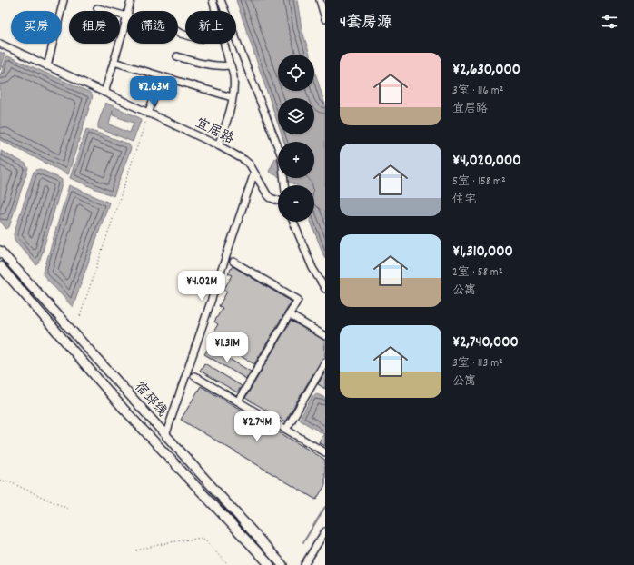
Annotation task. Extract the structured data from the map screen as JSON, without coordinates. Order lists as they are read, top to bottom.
{
  "streets": {
    "main road": ["宿邳线"],
    "street": ["宜居路"]
  },
  "page": {
    "heading": "4套房源",
    "chip": [
      "买房",
      "租房",
      "筛选",
      "新上"
    ],
    "list": [
      {
        "name": "¥2,630,000",
        "note": "3室 · 116 m² · 宜居路"
      },
      {
        "name": "¥4,020,000",
        "note": "5室 · 158 m² · 住宅"
      },
      {
        "name": "¥1,310,000",
        "note": "2室 · 58 m² · 公寓"
      },
      {
        "name": "¥2,740,000",
        "note": "3室 · 113 m² · 公寓"
      }
    ],
    "map_buttons": ["+", "−"],
    "price": [
      "¥2.63M",
      "¥4.02M",
      "¥1.31M",
      "¥2.74M"
    ]
  }
}
